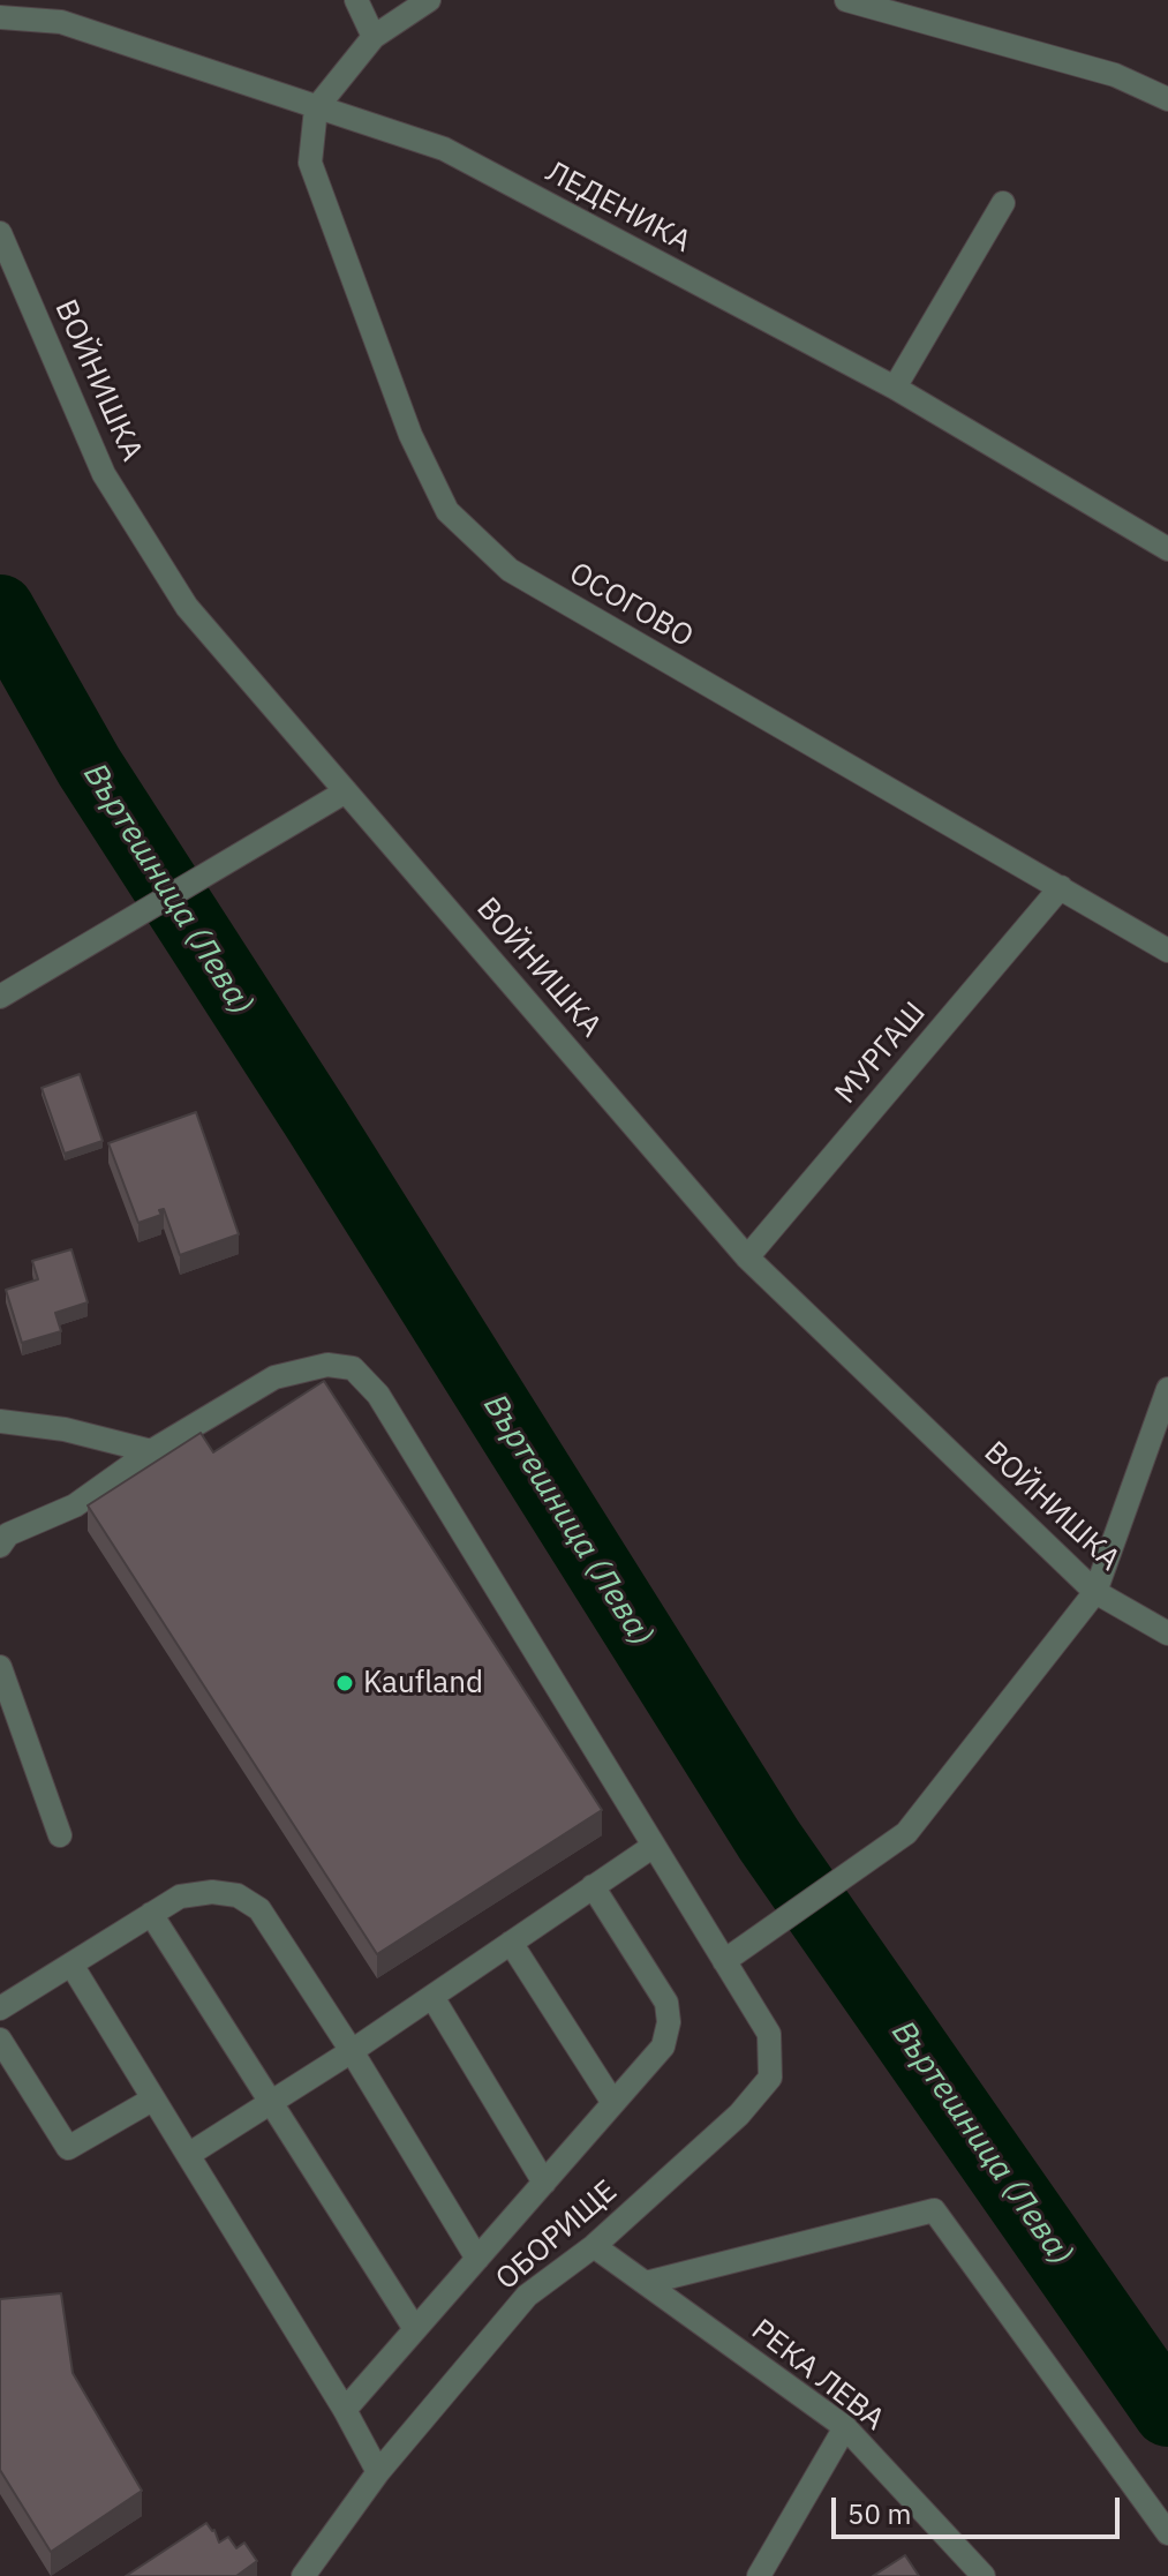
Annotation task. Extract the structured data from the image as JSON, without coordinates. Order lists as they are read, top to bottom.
{
  "streets": {
    "street": [
      "ЛЕДЕНИКА",
      "ВОЙНИШКА",
      "ОСОГОВО",
      "МУРГАШ",
      "ОБОРИЩЕ",
      "РЕКА ЛЕВА"
    ]
  },
  "crossings": [
    ["ЛЕДЕНИКА", "ОСОГОВО"],
    ["ВОЙНИШКА", "МУРГАШ"],
    ["ОСОГОВО", "МУРГАШ"],
    ["ОБОРИЩЕ", "РЕКА ЛЕВА"]
  ],
  "water": ["Въртешница (Лева)"],
  "places": ["Kaufland"],
  "scale_bar": "50 m"
}
